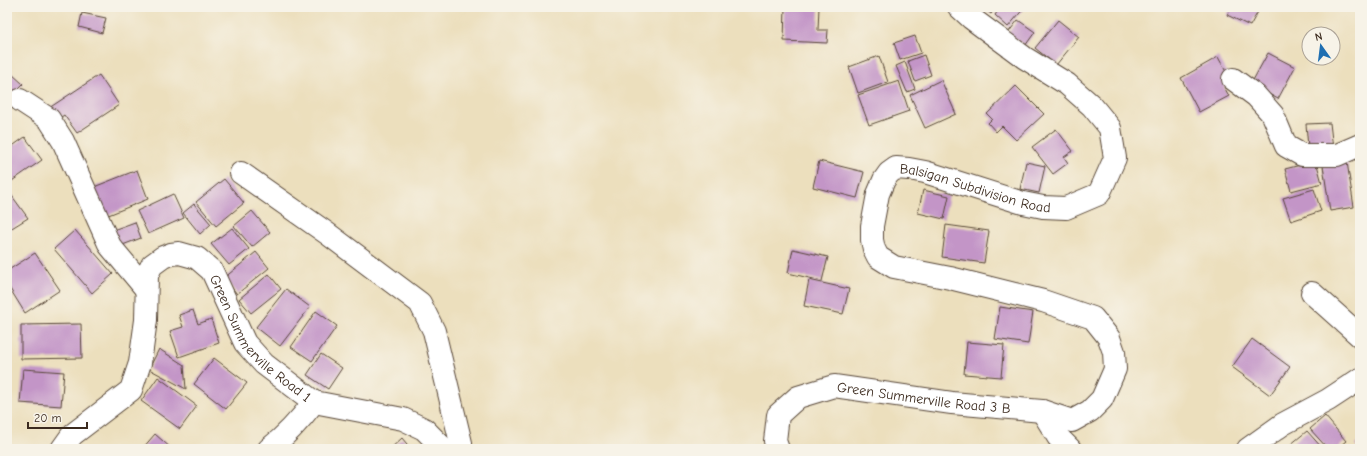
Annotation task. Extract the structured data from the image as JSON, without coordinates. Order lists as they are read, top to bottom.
{
  "streets": {
    "street": ["Balsigan Subdivision Road", "Green Summerville Road 1", "Green Summerville Road 3 B"]
  },
  "crossings": [
    ["Balsigan Subdivision Road", "Green Summerville Road 3 B"]
  ],
  "scale_bar": "20 m",
  "north": "top"
}
